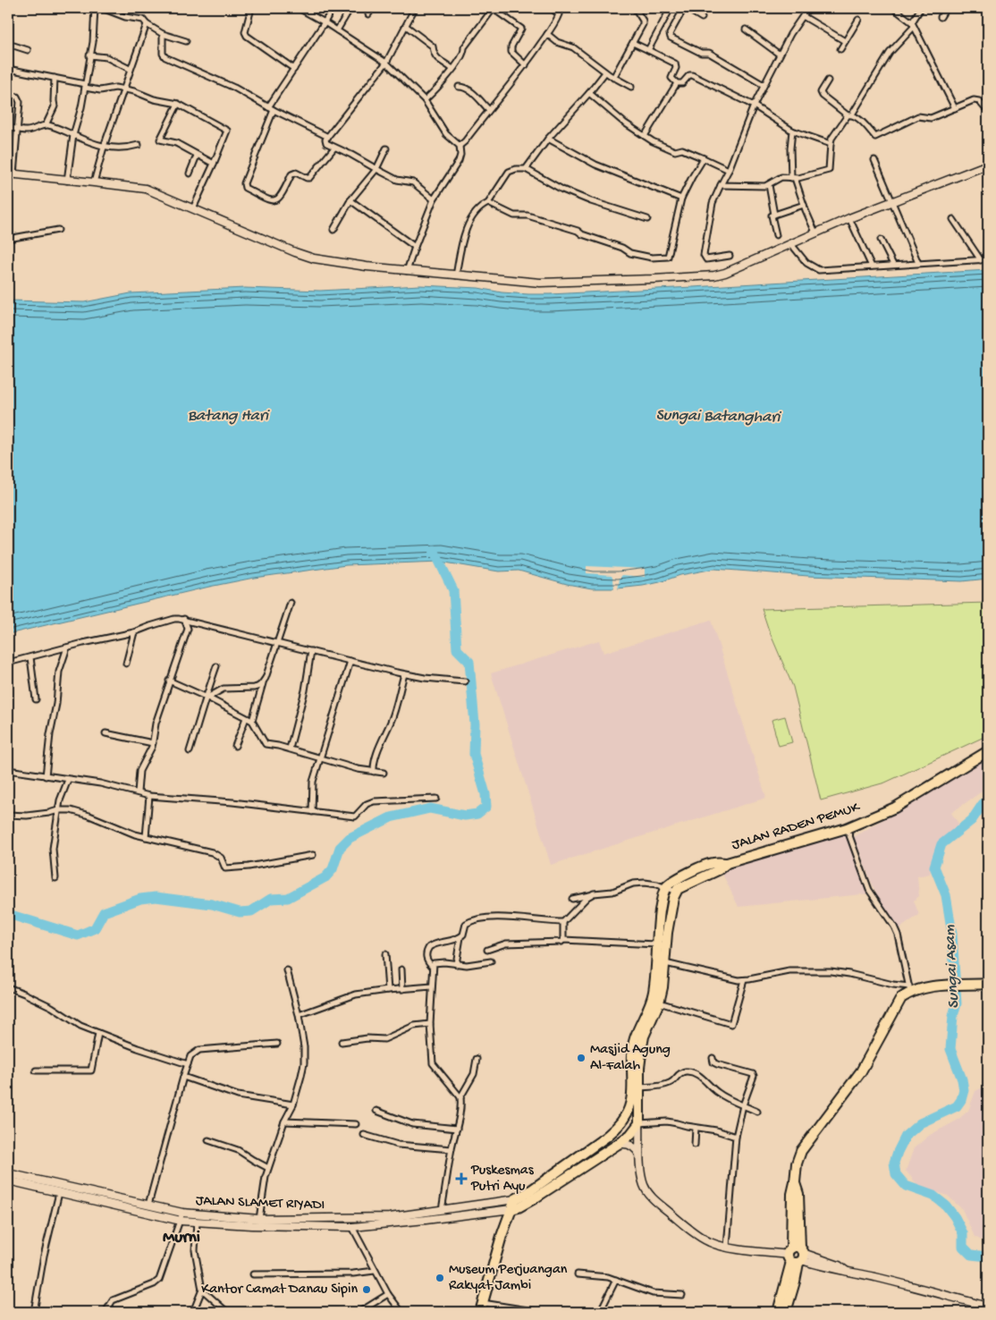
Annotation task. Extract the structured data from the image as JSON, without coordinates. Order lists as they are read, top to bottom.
{
  "streets": {
    "highway": ["JALAN RADEN PEMUK"],
    "main road": ["JALAN SLAMET RIYADI"]
  },
  "districts": ["Murni"],
  "water": ["Batang Hari", "Sungai Batanghari", "Sungai Asam"],
  "places": {
    "other": ["Masjid Agung Al-Falah", "Museum Perjuangan Rakyat Jambi", "Kantor Camat Danau Sipin"],
    "health": ["Puskesmas Putri Ayu"]
  }
}
